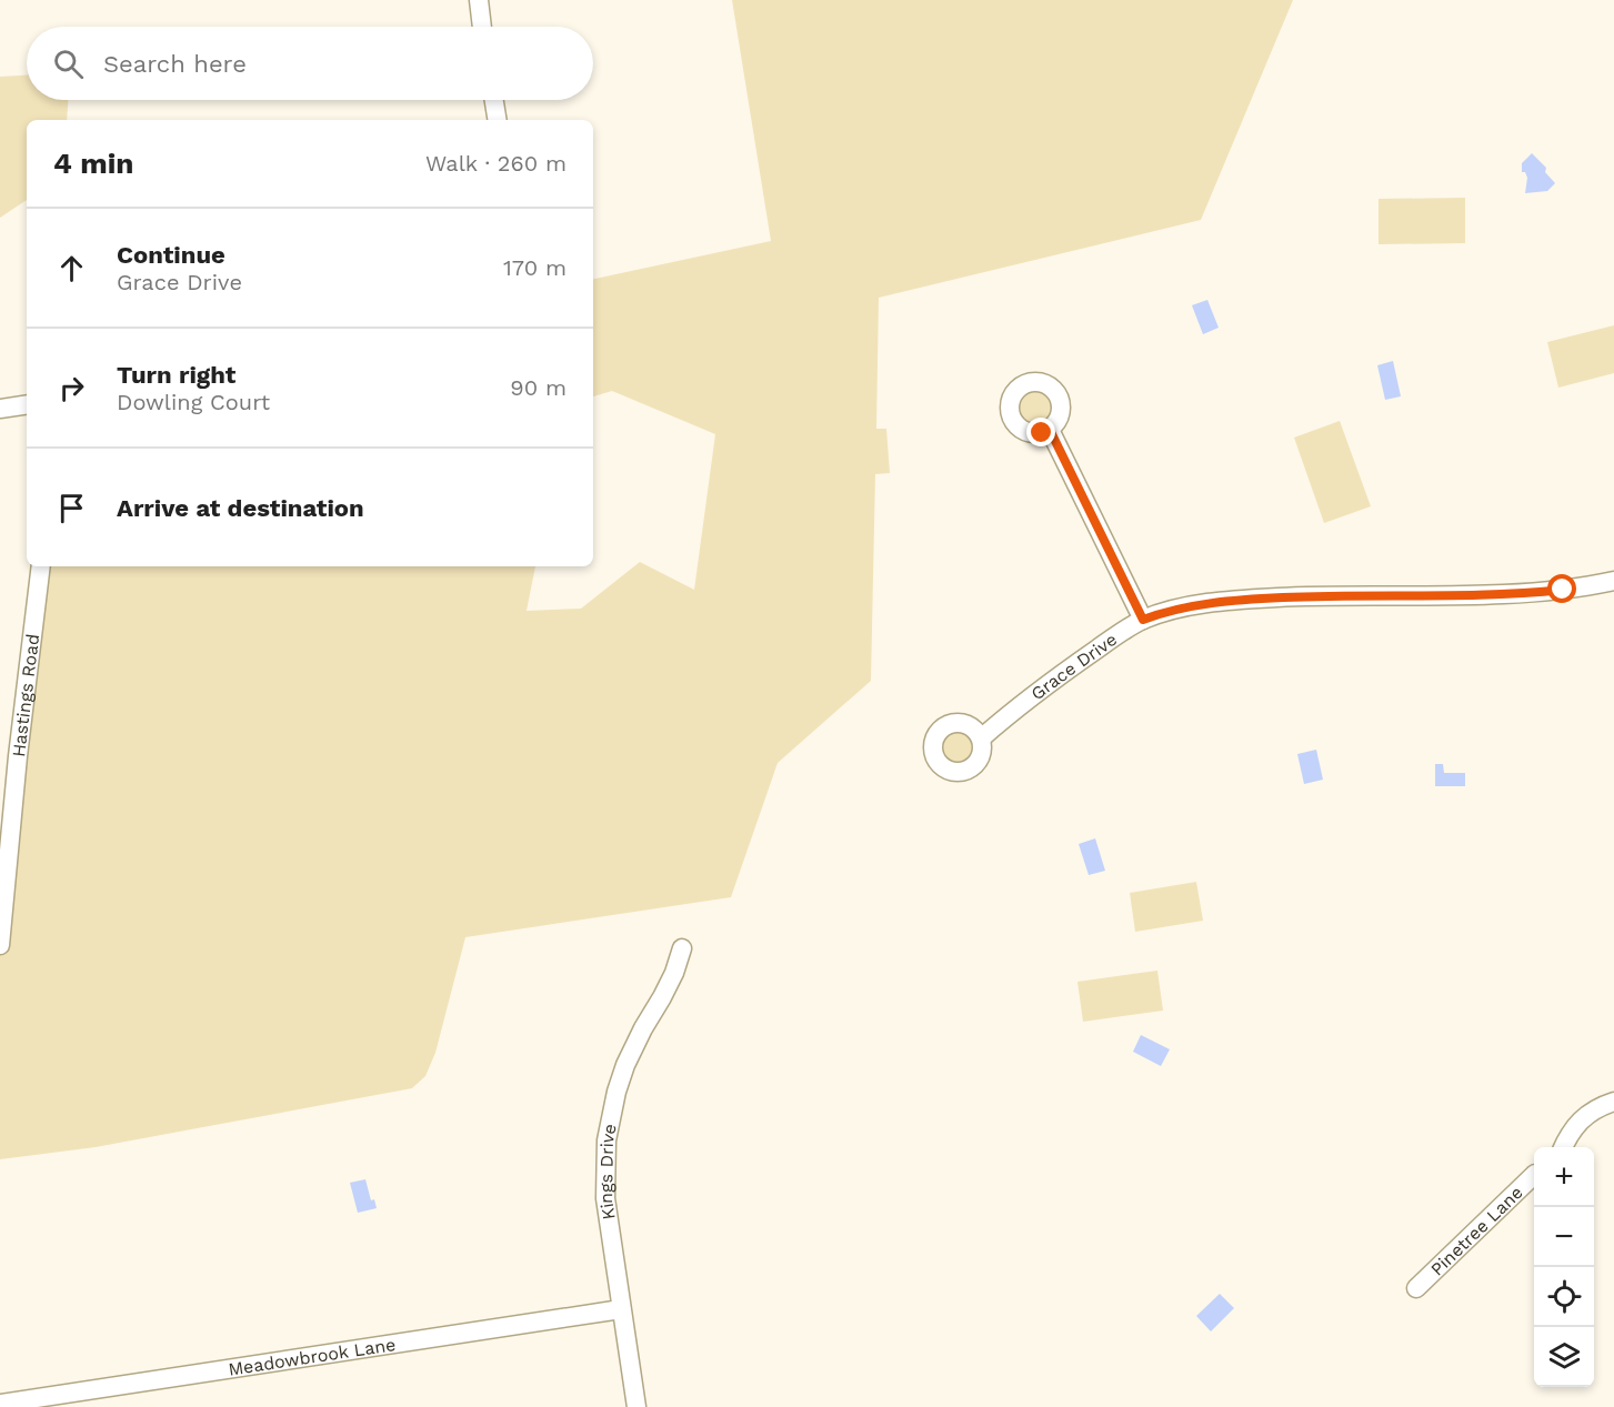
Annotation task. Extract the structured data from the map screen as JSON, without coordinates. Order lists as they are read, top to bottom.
{
  "streets": {
    "street": [
      "Grace Drive",
      "Hastings Road",
      "Kings Drive",
      "Pinetree Lane",
      "Meadowbrook Lane"
    ]
  },
  "crossings": [
    ["Kings Drive", "Meadowbrook Lane"]
  ],
  "page": {
    "search": "Search here",
    "heading": ["4 min", "Walk · 260 m"],
    "list": [
      ["Continue", "Grace Drive", "170 m"],
      ["Turn right", "Dowling Court", "90 m"],
      "Arrive at destination"
    ],
    "map_buttons": ["+", "−"]
  }
}
